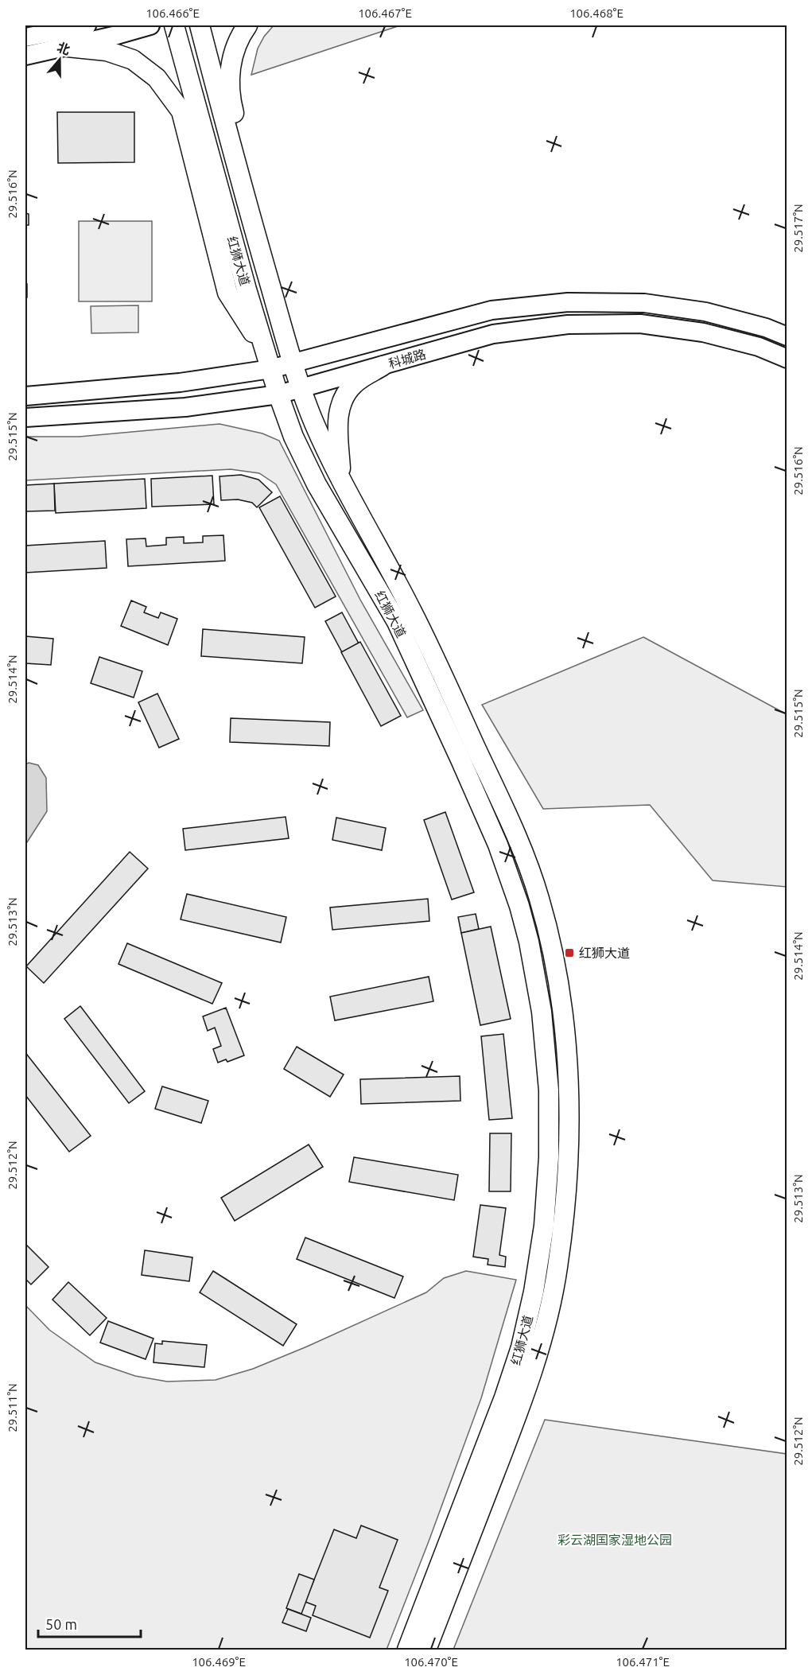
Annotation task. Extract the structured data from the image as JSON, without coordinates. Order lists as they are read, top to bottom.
{
  "streets": {
    "main road": ["红狮大道", "科城路"]
  },
  "crossings": [
    ["红狮大道", "科城路"]
  ],
  "parks": ["彩云湖国家湿地公园"],
  "places": {
    "transit": ["红狮大道"]
  },
  "scale_bar": "50 m",
  "north": "top",
  "coordinates": [
    "106.466°E",
    "106.467°E",
    "106.468°E",
    "29.516°N",
    "29.517°N",
    "29.515°N",
    "29.514°N",
    "29.513°N",
    "29.512°N",
    "29.511°N",
    "106.469°E",
    "106.470°E",
    "106.471°E"
  ]
}
